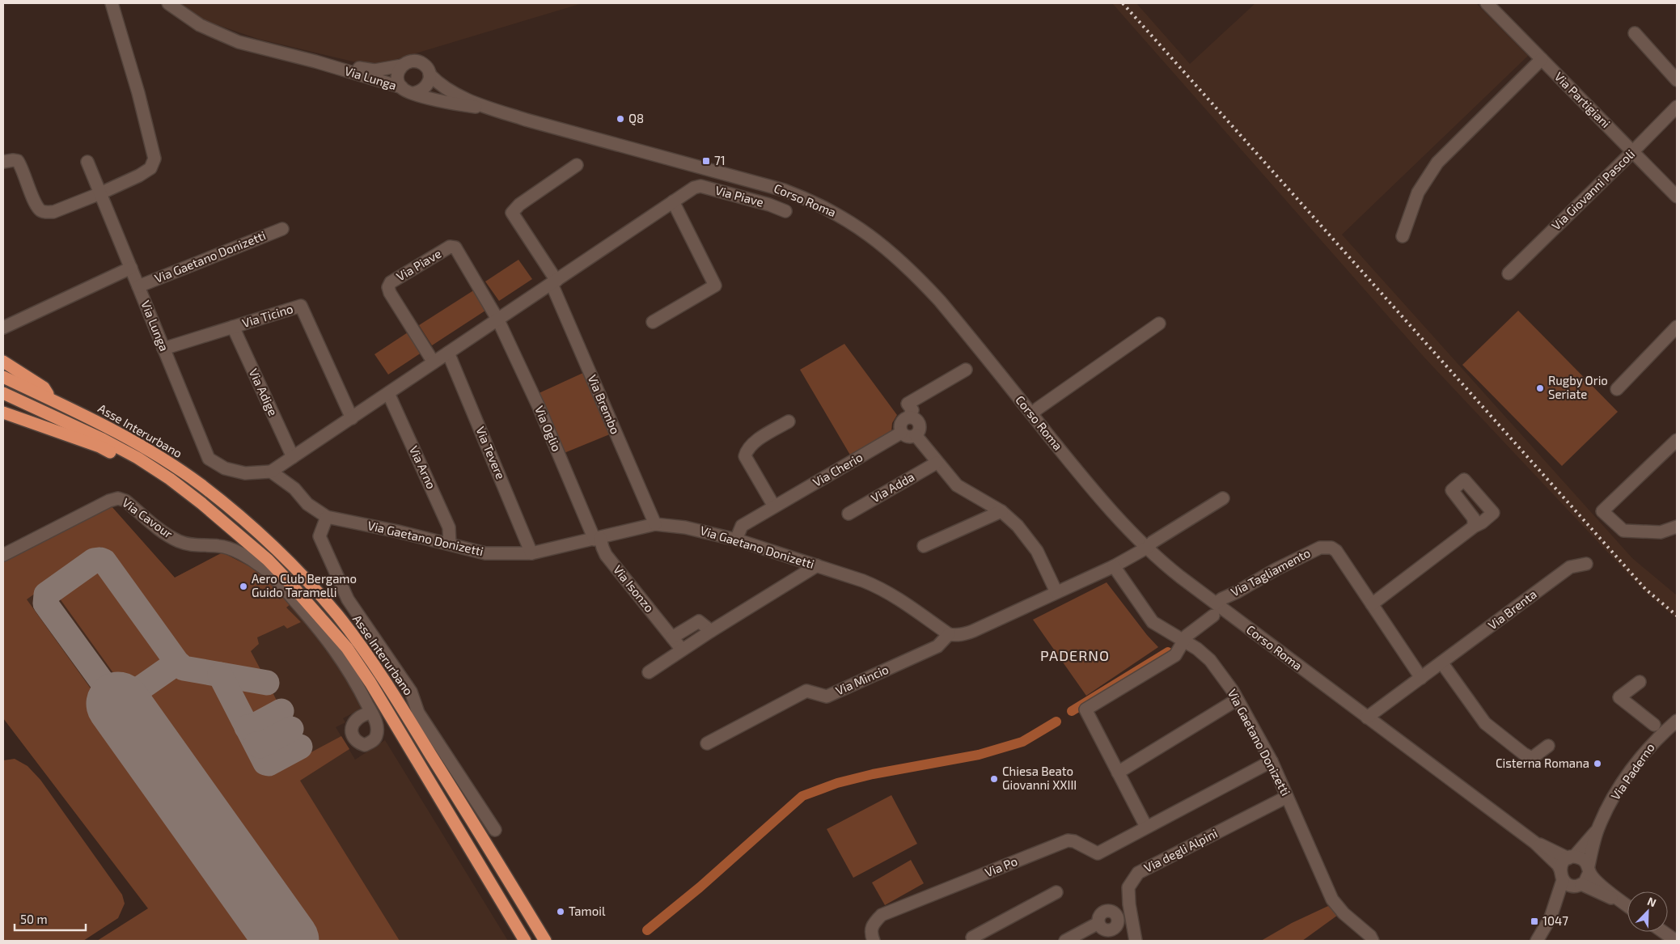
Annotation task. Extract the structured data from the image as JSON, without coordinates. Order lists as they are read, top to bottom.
{
  "streets": {
    "highway": ["Asse Interurbano"],
    "street": [
      "Via Lunga",
      "Via Partigiani",
      "Via Giovanni Pascoli",
      "Via Piave",
      "Corso Roma",
      "Via Gaetano Donizetti",
      "Via Ticino",
      "Via Adige",
      "Via Brembo",
      "Via Oglio",
      "Via Tevere",
      "Via Arno",
      "Via Cherio",
      "Via Adda",
      "Via Cavour",
      "Via Tagliamento",
      "Via Isonzo",
      "Via Brenta",
      "Via Mincio",
      "Via Paderno",
      "Via degli Alpini",
      "Via Po"
    ]
  },
  "crossings": [
    ["Via Lunga", "Via Piave"],
    ["Via Lunga", "Corso Roma"],
    ["Via Lunga", "Via Gaetano Donizetti"],
    ["Via Lunga", "Via Ticino"],
    ["Via Partigiani", "Via Giovanni Pascoli"],
    ["Via Piave", "Via Gaetano Donizetti"],
    ["Via Piave", "Via Ticino"],
    ["Via Piave", "Via Adige"],
    ["Via Piave", "Via Brembo"],
    ["Via Piave", "Via Oglio"],
    ["Via Piave", "Via Tevere"],
    ["Via Piave", "Via Arno"],
    ["Corso Roma", "Via Tagliamento"],
    ["Corso Roma", "Via Brenta"],
    ["Corso Roma", "Via Paderno"],
    ["Via Gaetano Donizetti", "Via Brembo"],
    ["Via Gaetano Donizetti", "Via Oglio"],
    ["Via Gaetano Donizetti", "Via Tevere"],
    ["Via Gaetano Donizetti", "Via Arno"],
    ["Via Gaetano Donizetti", "Via Cherio"],
    ["Via Gaetano Donizetti", "Via Tagliamento"],
    ["Via Gaetano Donizetti", "Via Isonzo"],
    ["Via Gaetano Donizetti", "Via Mincio"],
    ["Via Gaetano Donizetti", "Via degli Alpini"],
    ["Via Gaetano Donizetti", "Via Po"],
    ["Via Ticino", "Via Adige"],
    ["Via Oglio", "Via Isonzo"],
    ["Via Tagliamento", "Via Brenta"]
  ],
  "districts": ["PADERNO"],
  "places": {
    "other": [
      "Q8",
      "Rugby Orio Seriate",
      "Aero Club Bergamo Guido Taramelli",
      "Cisterna Romana",
      "Chiesa Beato Giovanni XXIII",
      "Tamoil"
    ],
    "transit": ["71", "1047"]
  },
  "scale_bar": "50 m",
  "north": "top right"
}
